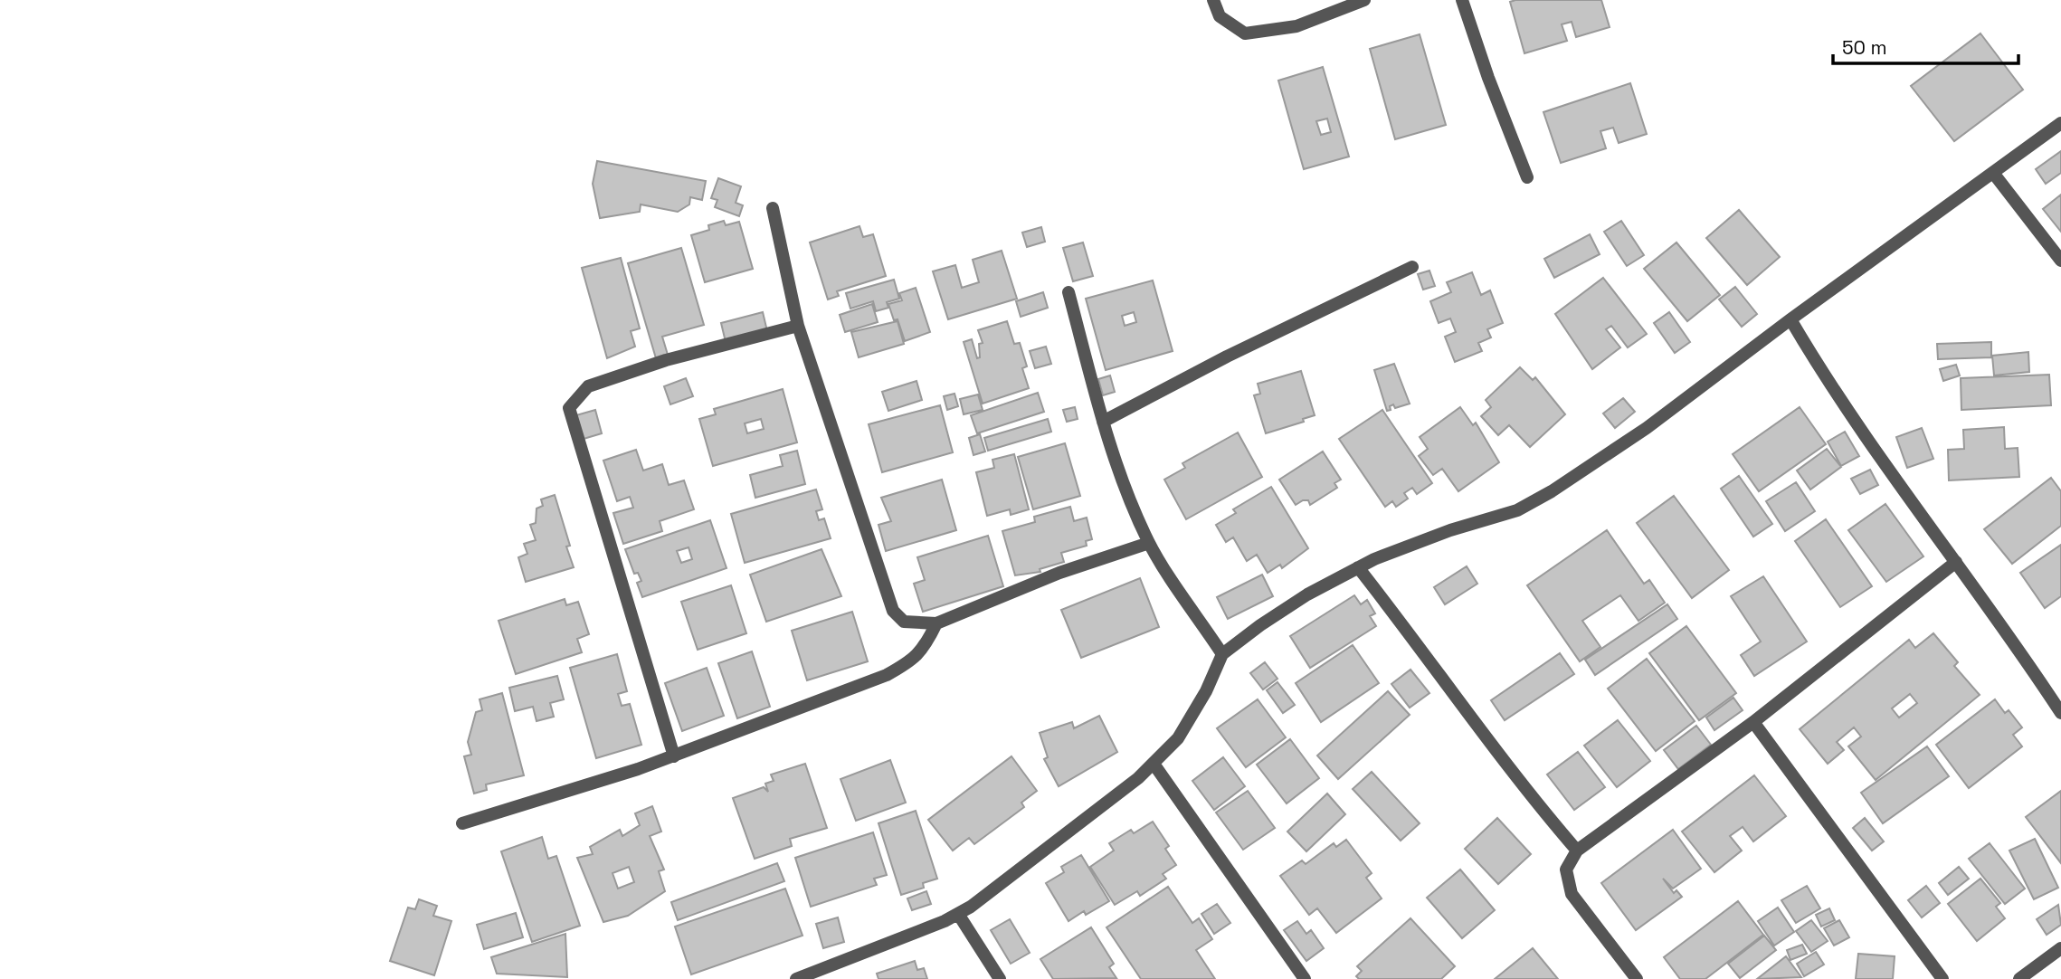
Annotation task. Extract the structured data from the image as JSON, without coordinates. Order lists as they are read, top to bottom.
{
  "scale_bar": "50 m"
}
